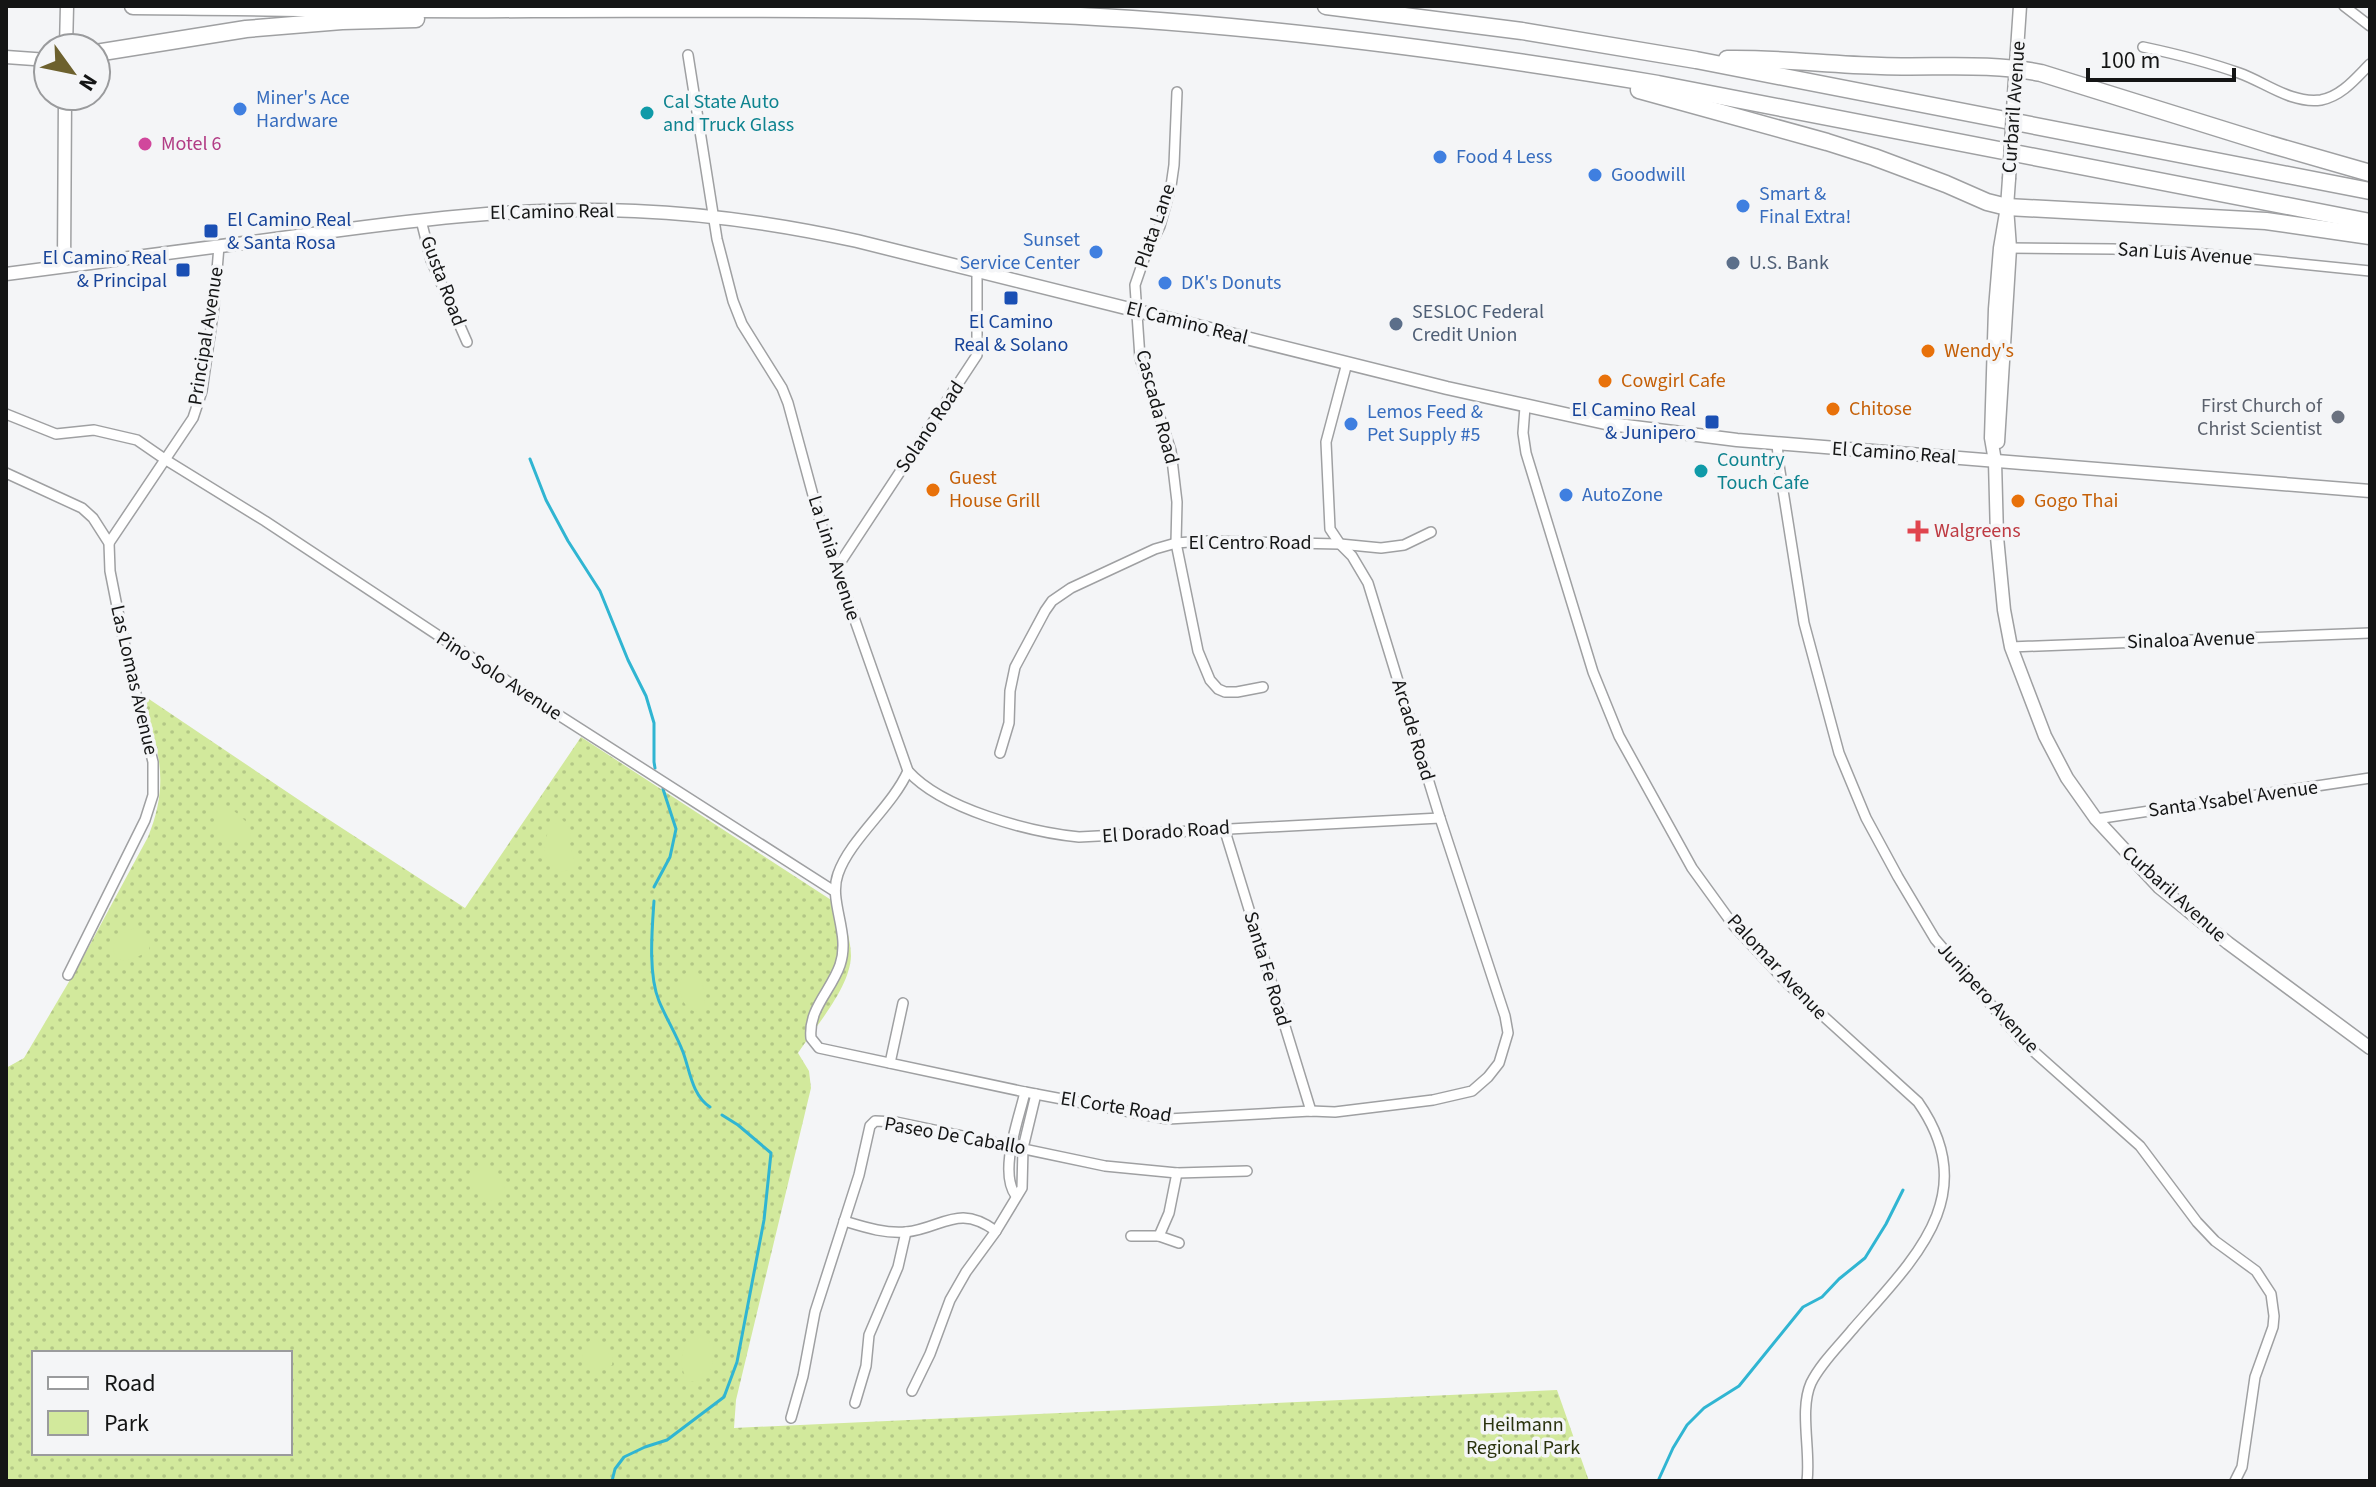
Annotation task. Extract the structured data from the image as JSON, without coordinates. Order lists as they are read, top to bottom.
{
  "streets": {
    "main road": ["Curbaril Avenue", "El Camino Real"],
    "street": [
      "Plata Lane",
      "San Luis Avenue",
      "Gusta Road",
      "Principal Avenue",
      "Cascada Road",
      "Solano Road",
      "El Centro Road",
      "La Linia Avenue",
      "Sinaloa Avenue",
      "Pino Solo Avenue",
      "Las Lomas Avenue",
      "Arcade Road",
      "Santa Ysabel Avenue",
      "El Dorado Road",
      "Palomar Avenue",
      "Santa Fe Road",
      "Junipero Avenue",
      "El Corte Road",
      "Paseo De Caballo"
    ]
  },
  "crossings": [
    ["Curbaril Avenue", "El Camino Real"],
    ["Curbaril Avenue", "San Luis Avenue"],
    ["Curbaril Avenue", "Sinaloa Avenue"],
    ["Curbaril Avenue", "Santa Ysabel Avenue"],
    ["El Camino Real", "Plata Lane"],
    ["El Camino Real", "Gusta Road"],
    ["El Camino Real", "Principal Avenue"],
    ["El Camino Real", "Cascada Road"],
    ["El Camino Real", "Solano Road"],
    ["El Camino Real", "La Linia Avenue"],
    ["El Camino Real", "Arcade Road"],
    ["El Camino Real", "Palomar Avenue"],
    ["El Camino Real", "Junipero Avenue"],
    ["Plata Lane", "Cascada Road"],
    ["Principal Avenue", "Pino Solo Avenue"],
    ["Principal Avenue", "Las Lomas Avenue"],
    ["Cascada Road", "El Centro Road"],
    ["Solano Road", "La Linia Avenue"],
    ["El Centro Road", "Arcade Road"],
    ["La Linia Avenue", "El Dorado Road"],
    ["Pino Solo Avenue", "El Corte Road"],
    ["Arcade Road", "El Dorado Road"],
    ["Arcade Road", "El Corte Road"],
    ["El Dorado Road", "Santa Fe Road"],
    ["Santa Fe Road", "El Corte Road"]
  ],
  "parks": ["Heilmann Regional Park"],
  "places": {
    "other": [
      "Miner's Ace Hardware",
      "Cal State Auto and Truck Glass",
      "Motel 6",
      "Food 4 Less",
      "Goodwill",
      "Smart & Final Extra!",
      "Sunset Service Center",
      "U.S. Bank",
      "DK's Donuts",
      "SESLOC Federal Credit Union",
      "Wendy's",
      "Cowgirl Cafe",
      "Chitose",
      "First Church of Christ Scientist",
      "Lemos Feed & Pet Supply #5",
      "Country Touch Cafe",
      "Guest House Grill",
      "AutoZone",
      "Gogo Thai"
    ],
    "transit": [
      "El Camino Real & Santa Rosa",
      "El Camino Real & Principal",
      "El Camino Real & Solano",
      "El Camino Real & Junipero"
    ],
    "health": ["Walgreens"]
  },
  "legend": ["Road", "Park"],
  "scale_bar": "100 m",
  "north": "bottom right"
}
